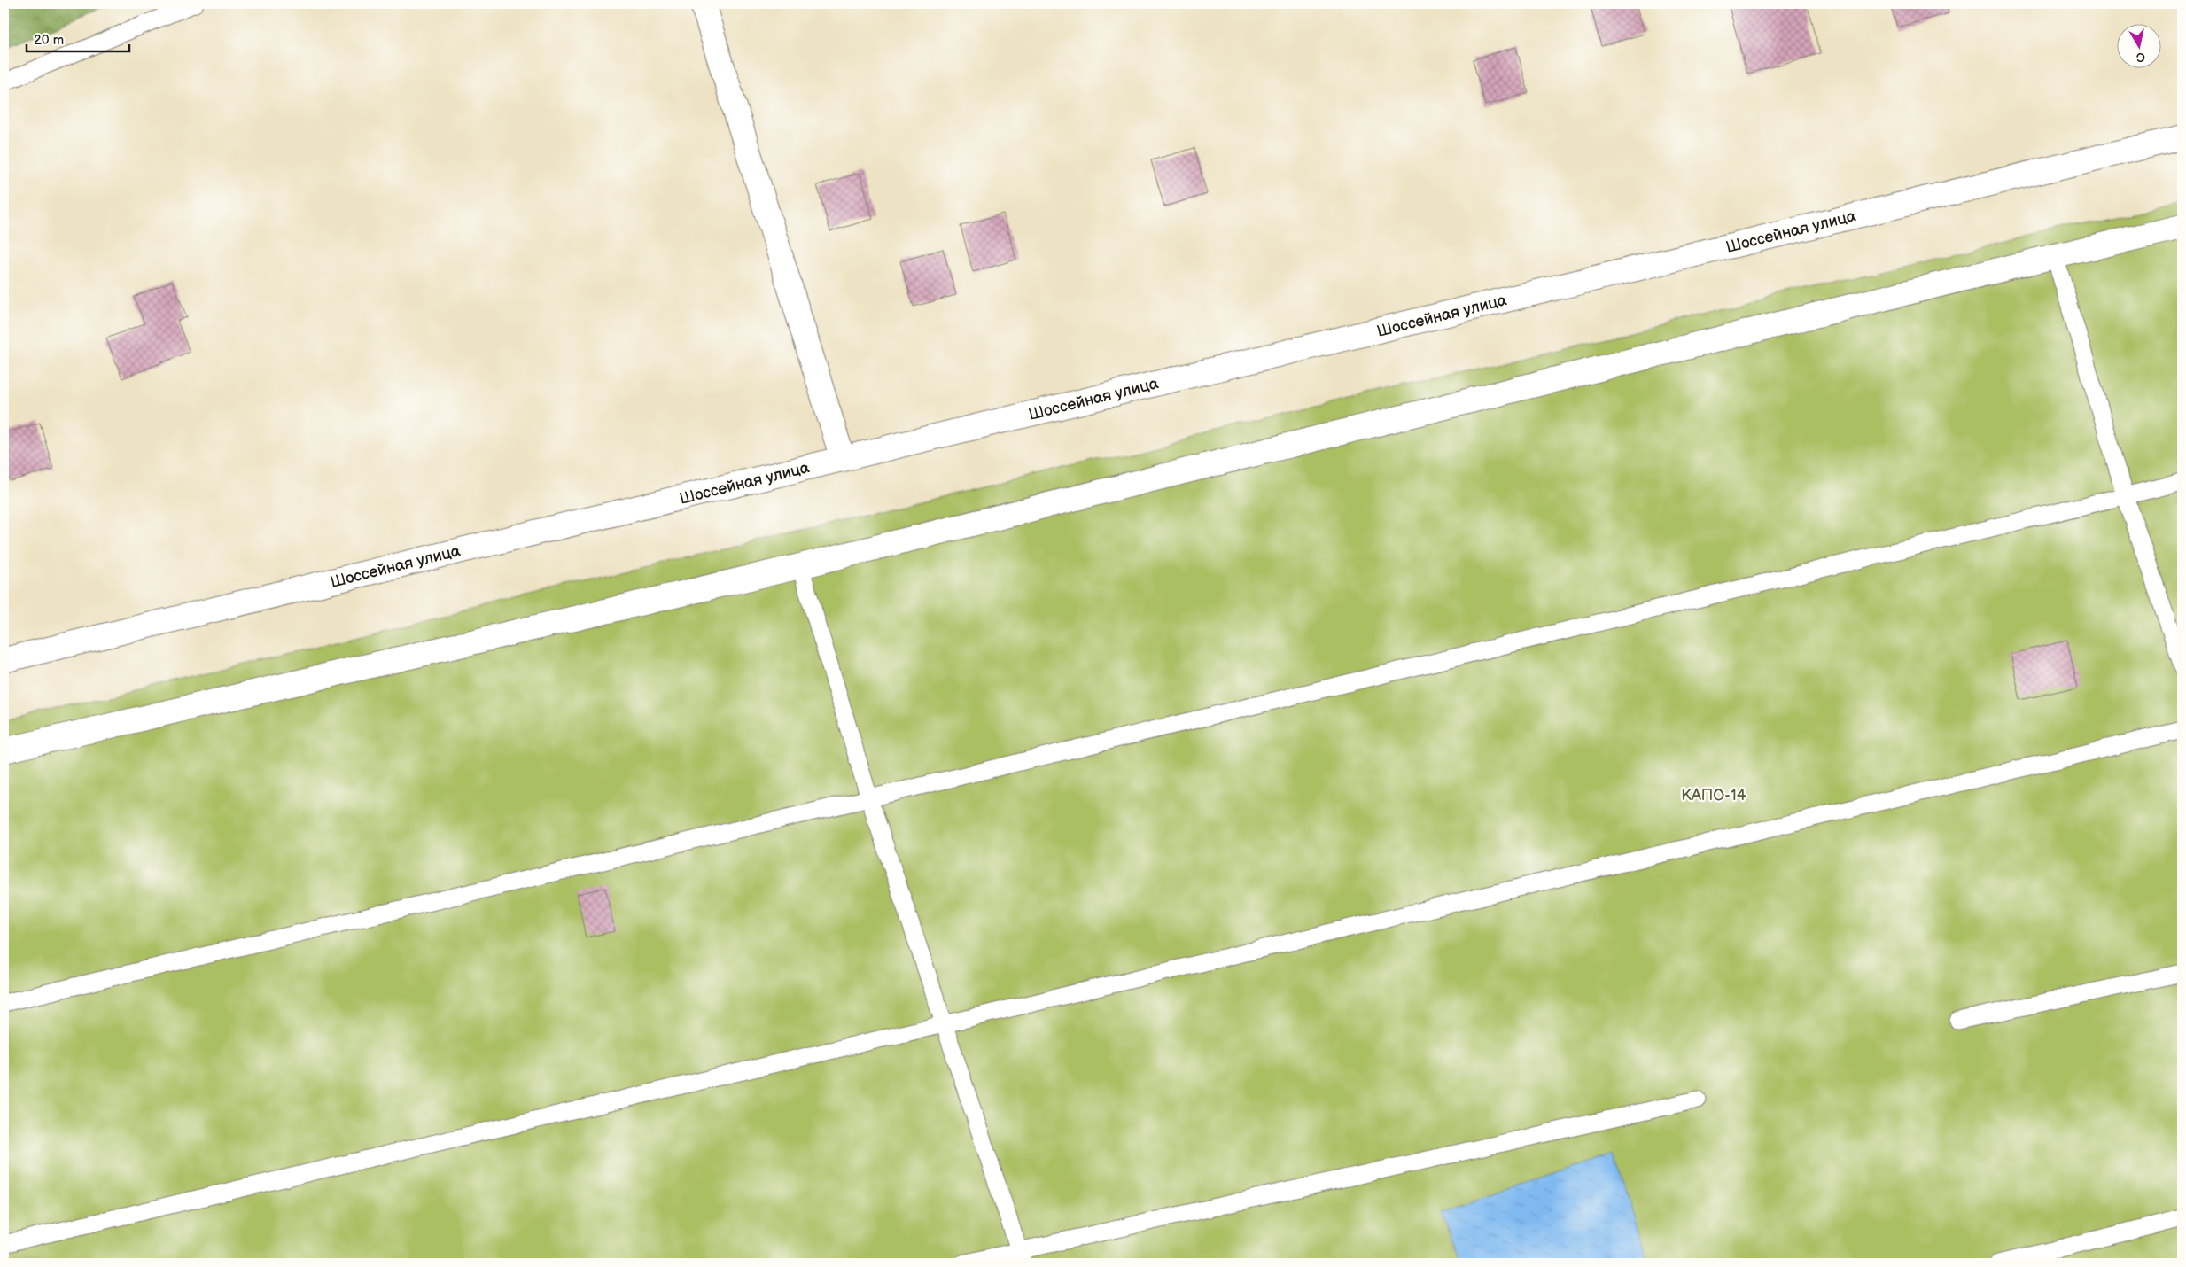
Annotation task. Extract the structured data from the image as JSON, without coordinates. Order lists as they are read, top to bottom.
{
  "streets": {
    "street": ["Шоссейная улица"]
  },
  "parks": ["КАПО-14"],
  "scale_bar": "20 m",
  "north": "bottom"
}
